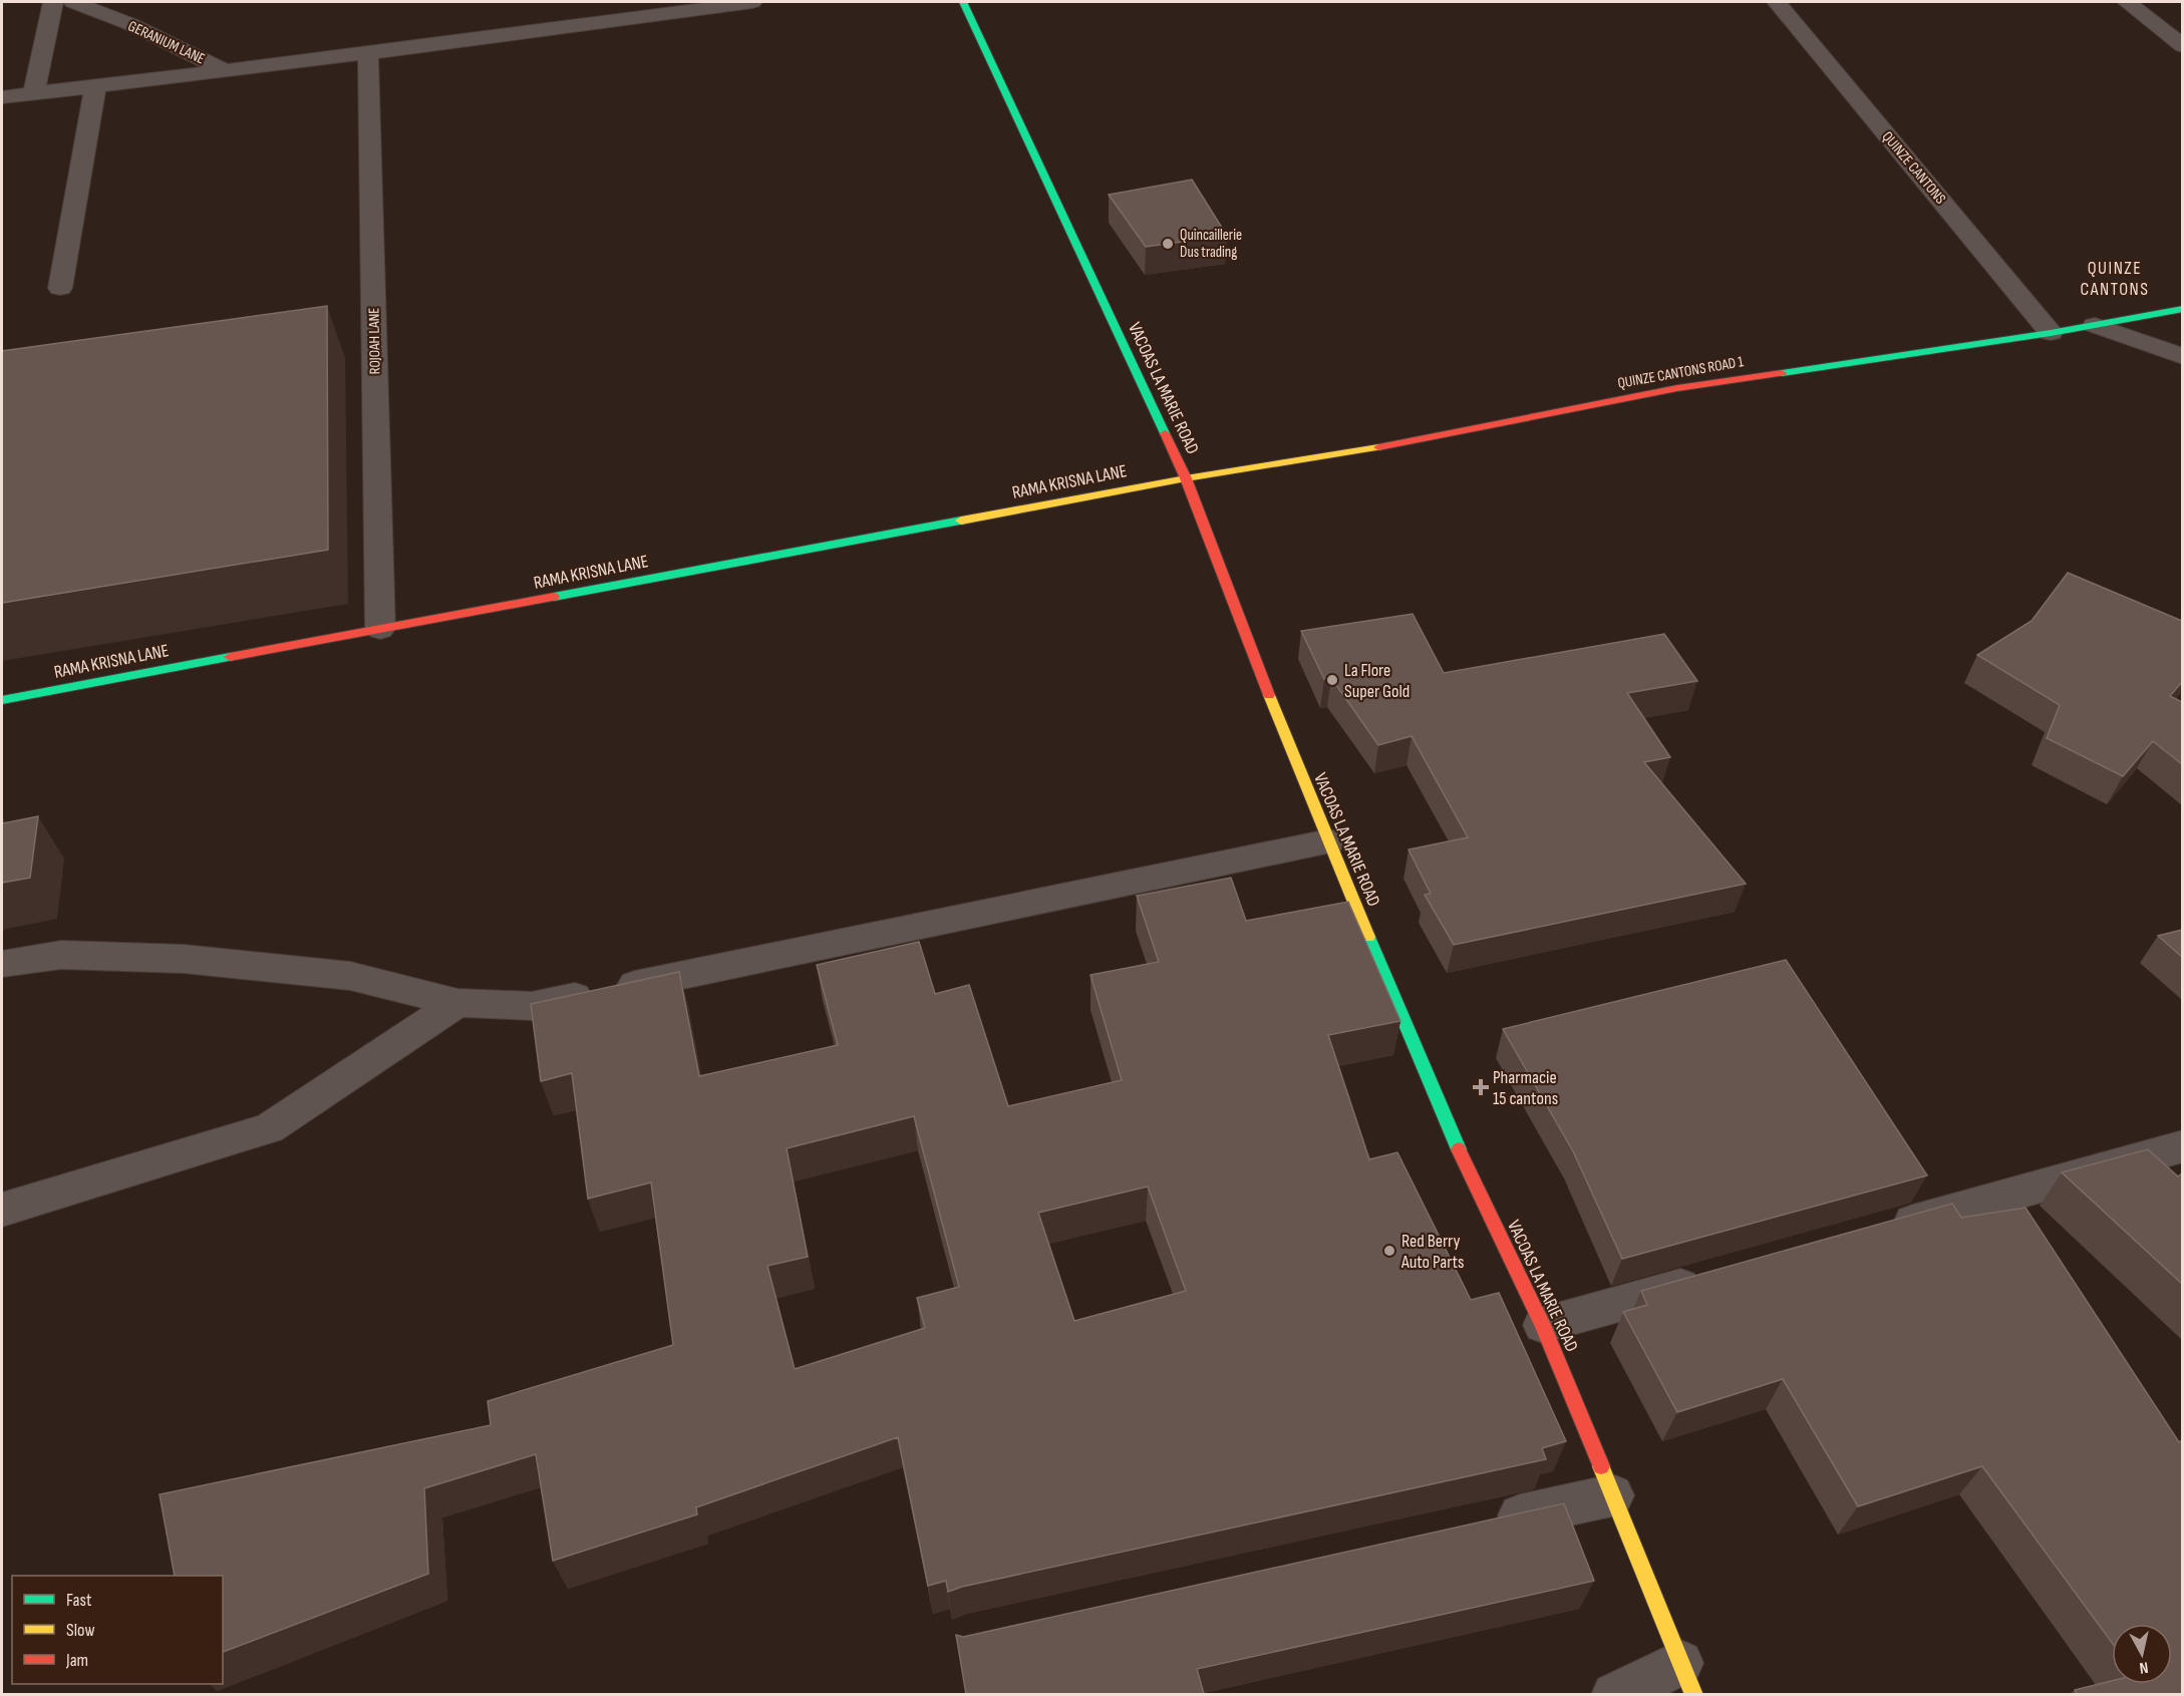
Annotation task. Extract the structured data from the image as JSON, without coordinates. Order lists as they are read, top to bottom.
{
  "streets": {
    "main road": ["QUINZE CANTONS ROAD 1", "VACOAS LA MARIE ROAD", "RAMA KRISNA LANE"],
    "street": ["GERANIUM LANE", "QUINZE CANTONS", "ROJOAH LANE"]
  },
  "crossings": [
    ["QUINZE CANTONS", "QUINZE CANTONS ROAD 1"],
    ["ROJOAH LANE", "RAMA KRISNA LANE"],
    ["QUINZE CANTONS ROAD 1", "VACOAS LA MARIE ROAD"],
    ["QUINZE CANTONS ROAD 1", "RAMA KRISNA LANE"],
    ["VACOAS LA MARIE ROAD", "RAMA KRISNA LANE"]
  ],
  "districts": ["QUINZE CANTONS"],
  "places": {
    "other": ["Quincaillerie Dus trading", "La Flore Super Gold", "Red Berry Auto Parts"],
    "health": ["Pharmacie 15 cantons"]
  },
  "legend": ["Fast", "Slow", "Jam"],
  "north": "bottom"
}
